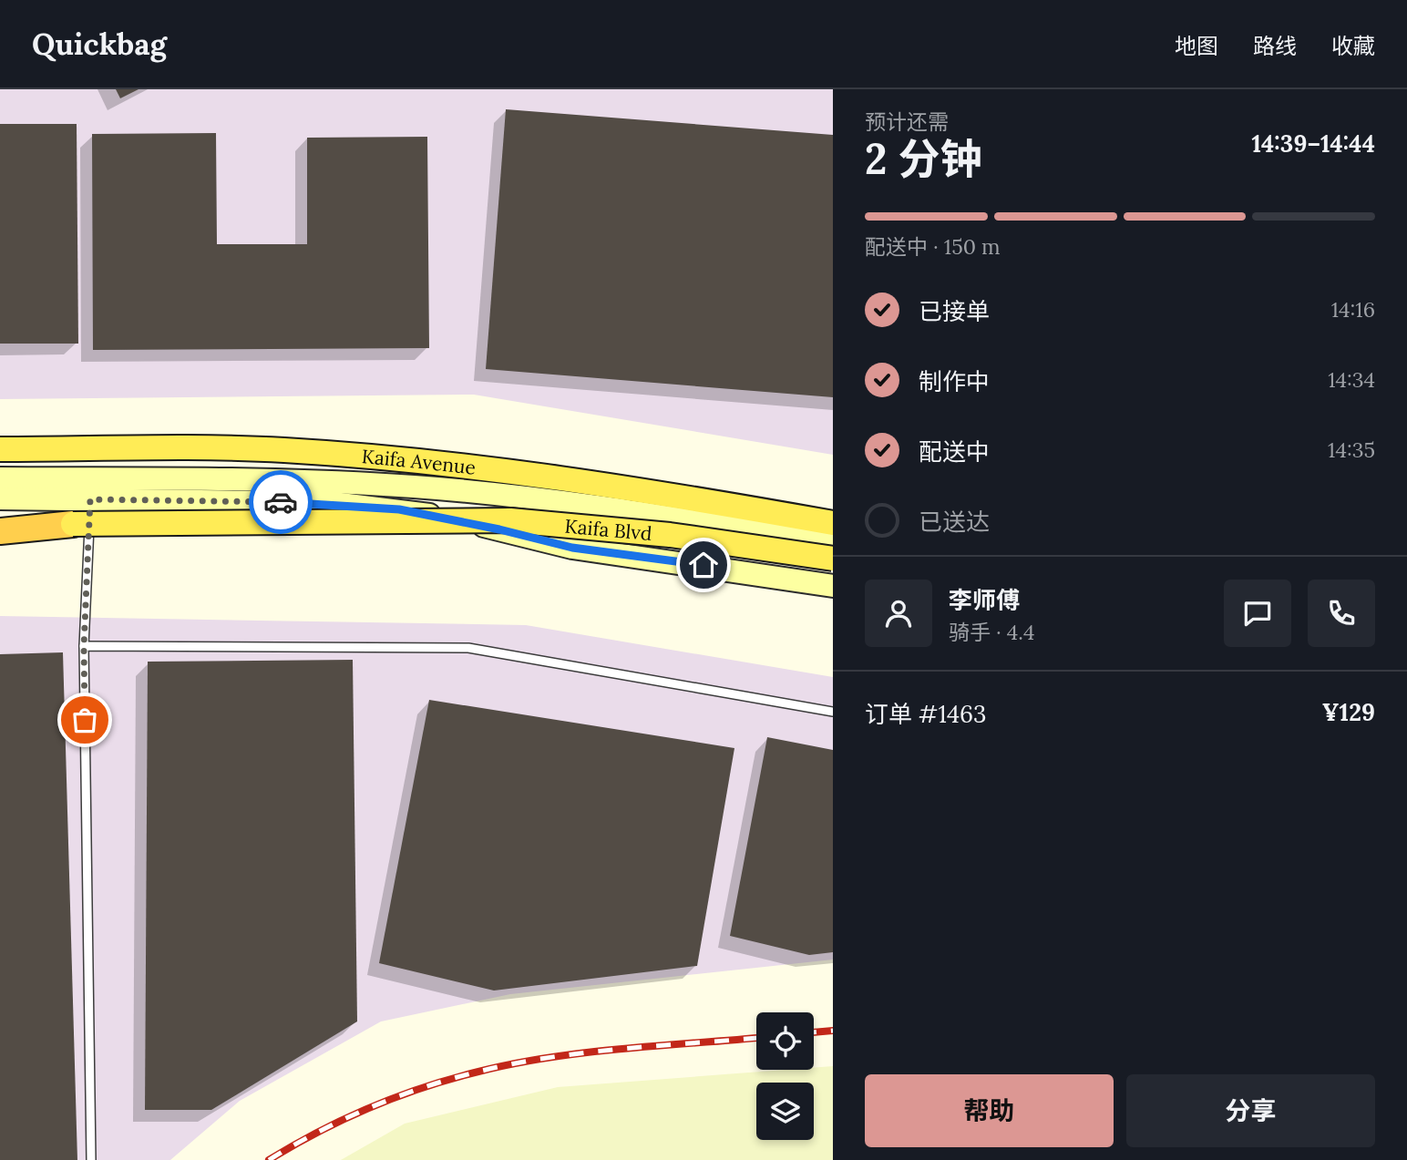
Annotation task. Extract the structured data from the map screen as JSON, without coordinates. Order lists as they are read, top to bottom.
{
  "streets": {
    "main road": ["Kaifa Avenue", "Kaifa Blvd"]
  },
  "page": {
    "header": "Quickbag",
    "nav": ["地图", "路线", "收藏"],
    "heading": ["2 分钟", "预计还需", "14:39–14:44"],
    "panel": [
      "李师傅",
      "骑手 · 4.4",
      "订单 #1463",
      "¥129"
    ],
    "bar": "配送中 · 150 m",
    "list": [
      ["已接单", "14:16"],
      ["制作中", "14:34"],
      ["配送中", "14:35"],
      "已送达"
    ],
    "buttons": ["帮助", "分享"]
  }
}
